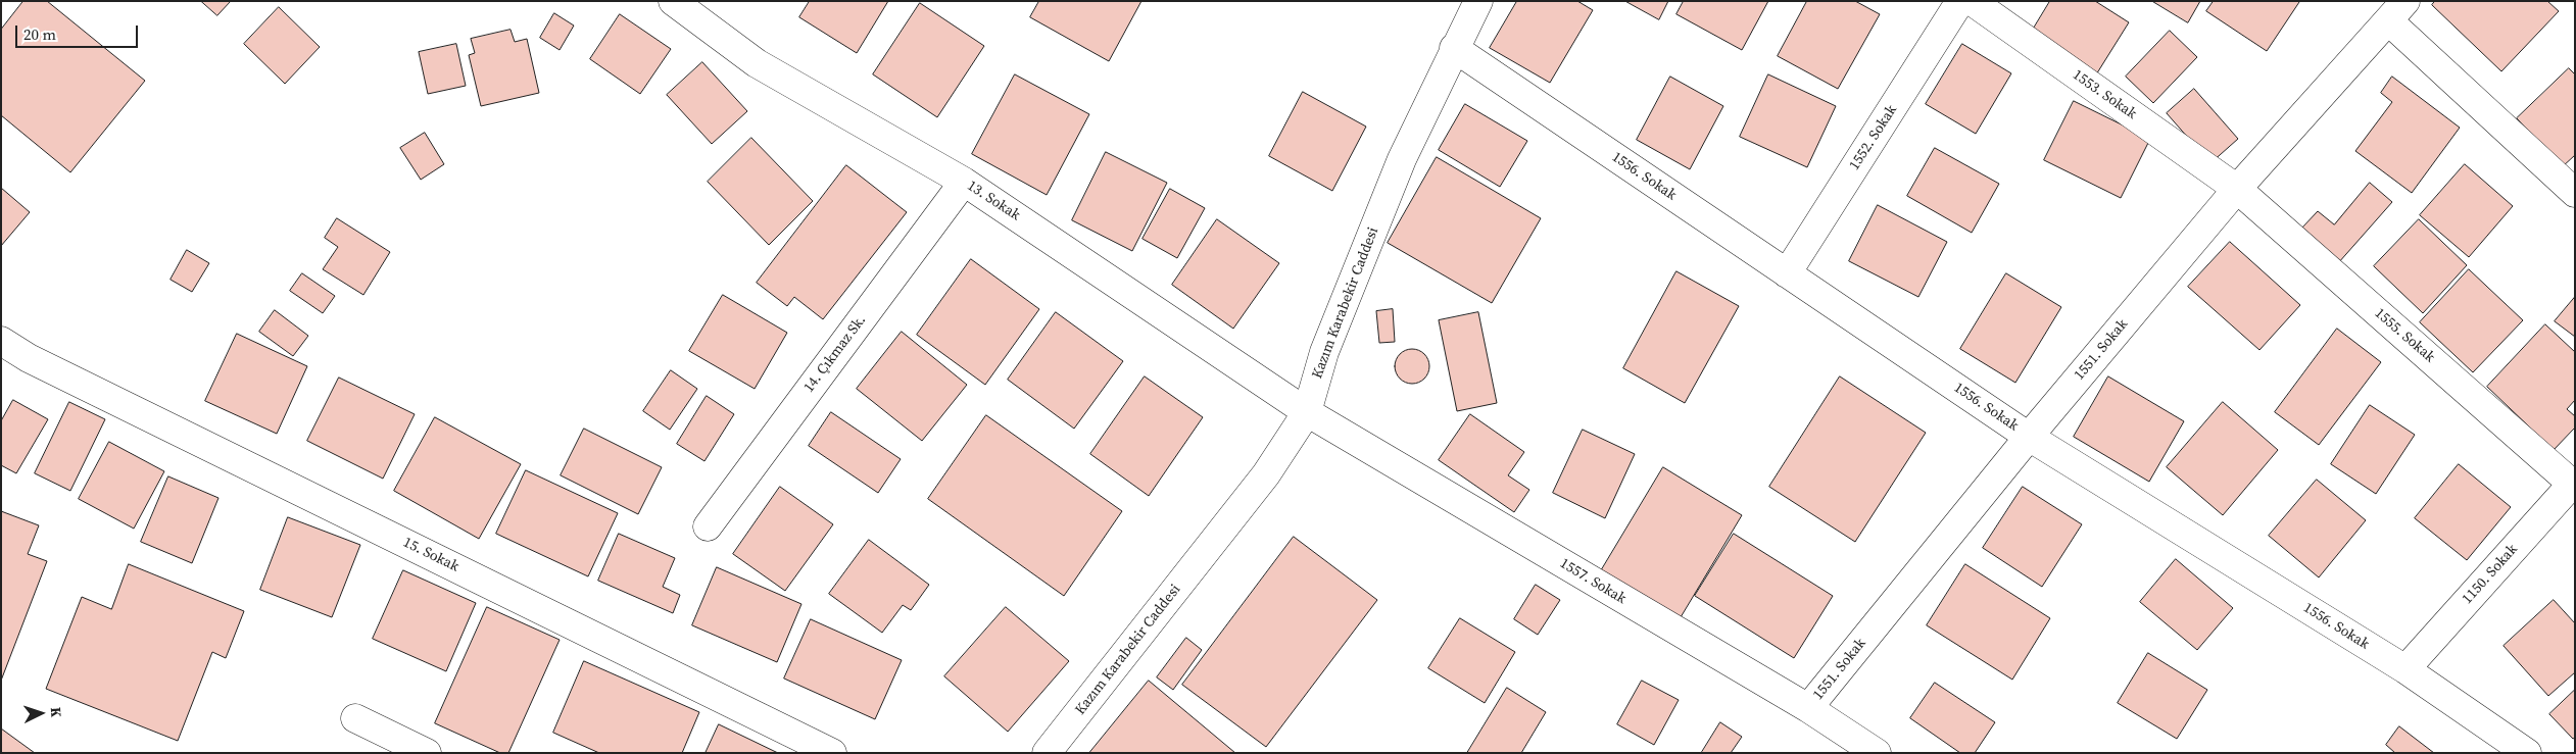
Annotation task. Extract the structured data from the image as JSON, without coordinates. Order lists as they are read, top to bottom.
{
  "streets": {
    "street": [
      "1553. Sokak",
      "1552. Sokak",
      "1556. Sokak",
      "13. Sokak",
      "Kazım Karabekir Caddesi",
      "1555. Sokak",
      "1551. Sokak",
      "14. Çıkmaz Sk.",
      "15. Sokak",
      "1150. Sokak",
      "1557. Sokak"
    ]
  },
  "crossings": [
    ["1553. Sokak", "1555. Sokak"],
    ["1553. Sokak", "1551. Sokak"],
    ["1552. Sokak", "1556. Sokak"],
    ["1556. Sokak", "Kazım Karabekir Caddesi"],
    ["1556. Sokak", "1551. Sokak"],
    ["1556. Sokak", "1150. Sokak"],
    ["13. Sokak", "Kazım Karabekir Caddesi"],
    ["13. Sokak", "14. Çıkmaz Sk."],
    ["13. Sokak", "1557. Sokak"],
    ["Kazım Karabekir Caddesi", "1557. Sokak"],
    ["1555. Sokak", "1551. Sokak"],
    ["1555. Sokak", "1150. Sokak"],
    ["1551. Sokak", "1557. Sokak"]
  ],
  "scale_bar": "20 m",
  "north": "right"
}
